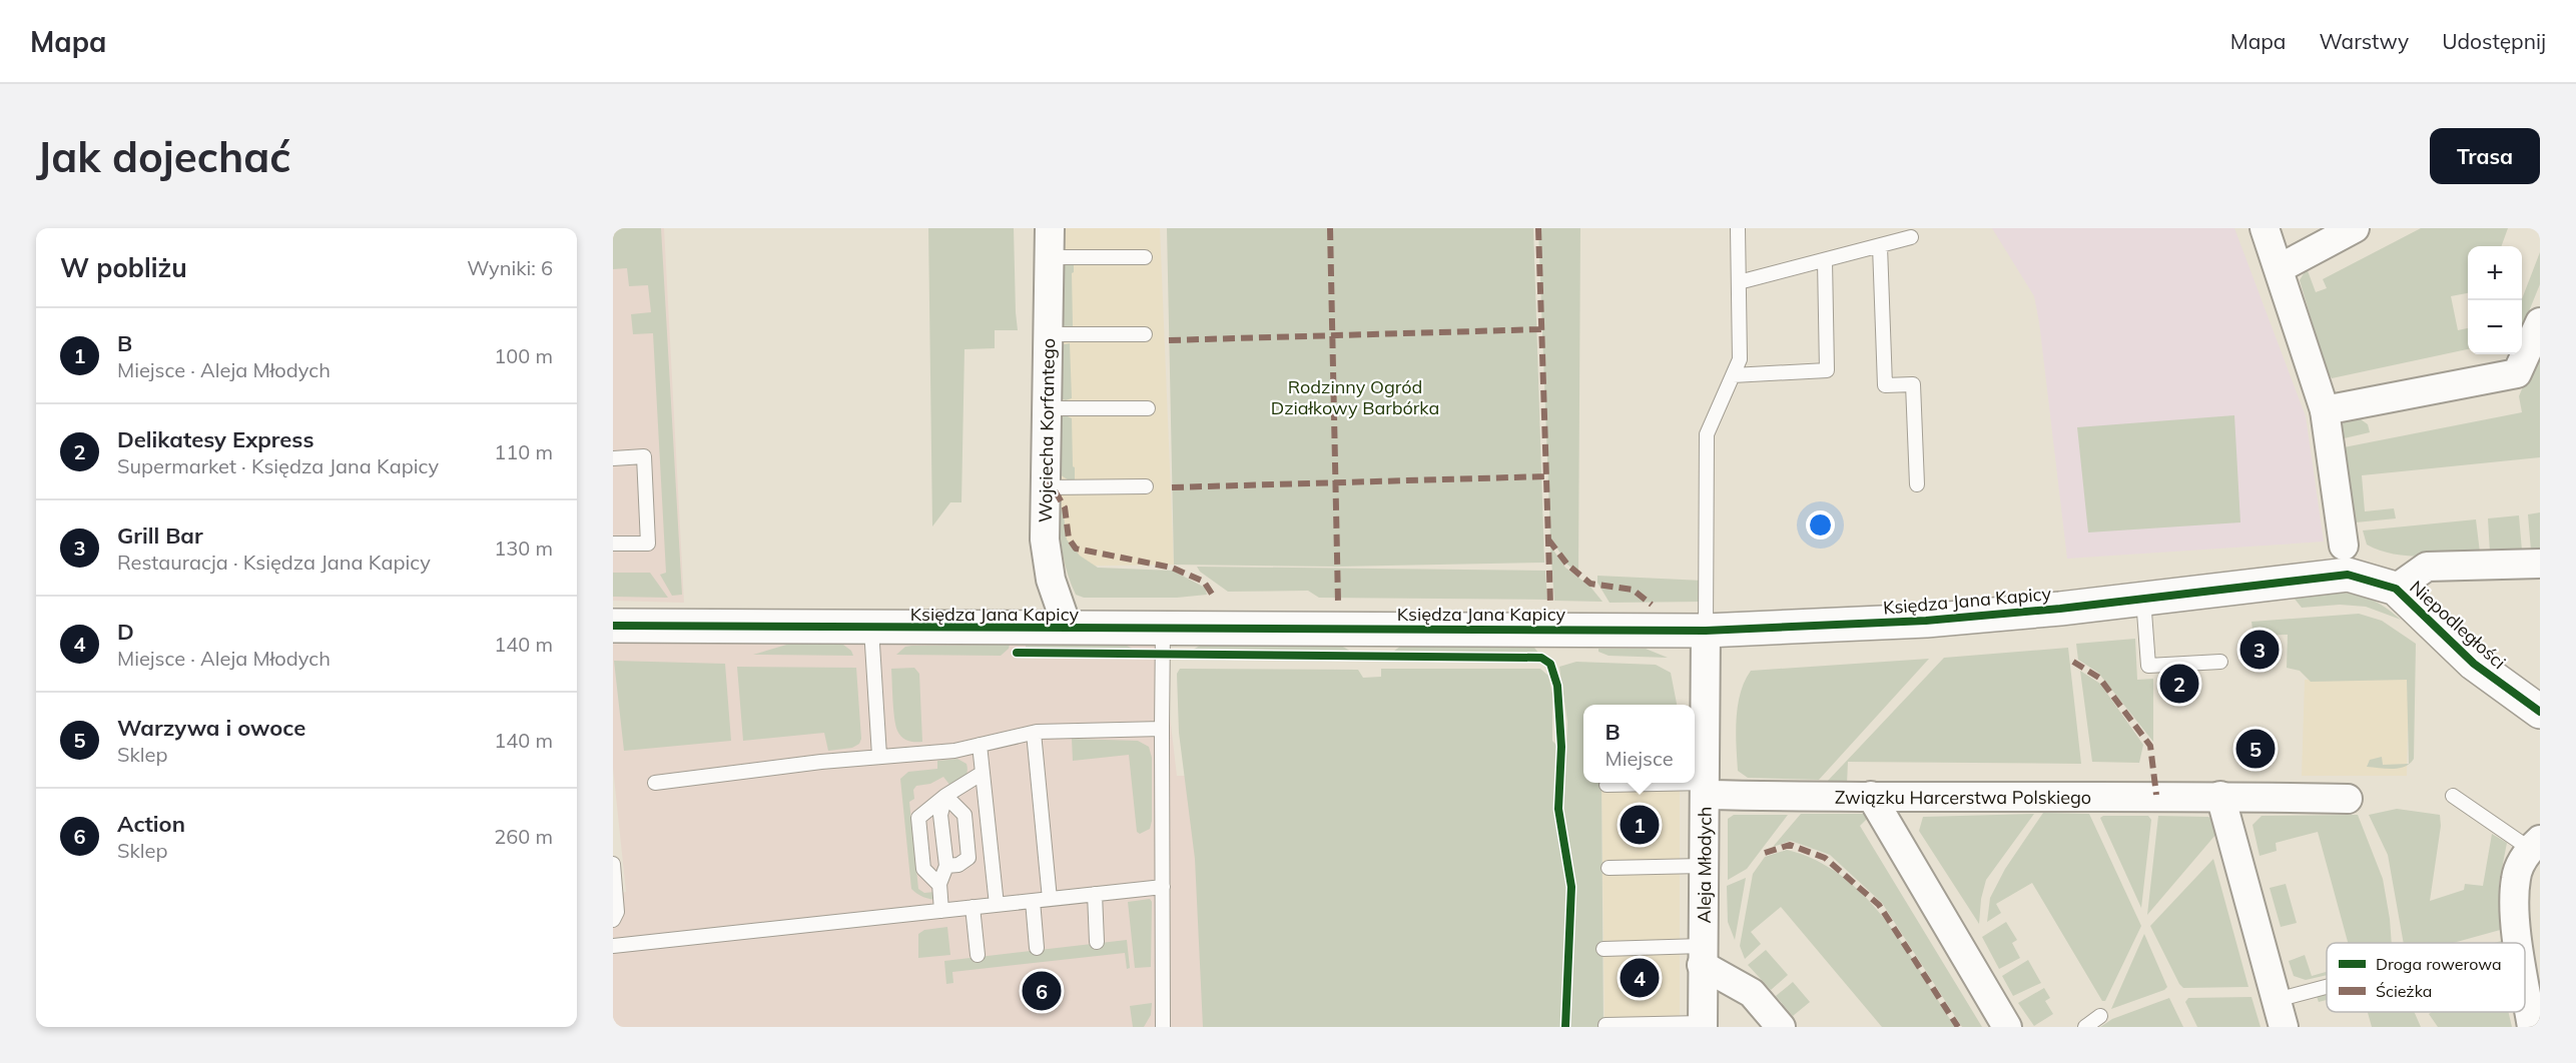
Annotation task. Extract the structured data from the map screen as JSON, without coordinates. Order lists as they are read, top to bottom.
{
  "streets": {
    "street": [
      "Wojciecha Korfantego",
      "Księdza Jana Kapicy",
      "Niepodległości",
      "Związku Harcerstwa Polskiego",
      "Aleja Młodych"
    ]
  },
  "crossings": [
    ["Wojciecha Korfantego", "Księdza Jana Kapicy"],
    ["Księdza Jana Kapicy", "Niepodległości"],
    ["Księdza Jana Kapicy", "Aleja Młodych"],
    ["Związku Harcerstwa Polskiego", "Aleja Młodych"]
  ],
  "parks": ["Rodzinny Ogród Działkowy Barbórka"],
  "legend": ["Droga rowerowa", "Ścieżka"],
  "page": {
    "header": "Mapa",
    "nav": ["Mapa", "Warstwy", "Udostępnij"],
    "buttons": "Trasa",
    "title": "Jak dojechać",
    "heading": ["W pobliżu", "Wyniki: 6"],
    "map_buttons": ["+", "−"],
    "list": [
      {
        "mark": "1",
        "name": "B",
        "note": "Miejsce · Aleja Młodych",
        "value": "100 m"
      },
      {
        "mark": "2",
        "name": "Delikatesy Express",
        "note": "Supermarket · Księdza Jana Kapicy",
        "value": "110 m"
      },
      {
        "mark": "3",
        "name": "Grill Bar",
        "note": "Restauracja · Księdza Jana Kapicy",
        "value": "130 m"
      },
      {
        "mark": "4",
        "name": "D",
        "note": "Miejsce · Aleja Młodych",
        "value": "140 m"
      },
      {
        "mark": "5",
        "name": "Warzywa i owoce",
        "note": "Sklep",
        "value": "140 m"
      },
      {
        "mark": "6",
        "name": "Action",
        "note": "Sklep",
        "value": "260 m"
      }
    ],
    "pins": [
      "3",
      "2",
      "5",
      "1",
      "4",
      "6"
    ],
    "popup": ["B", "Miejsce"]
  }
}
